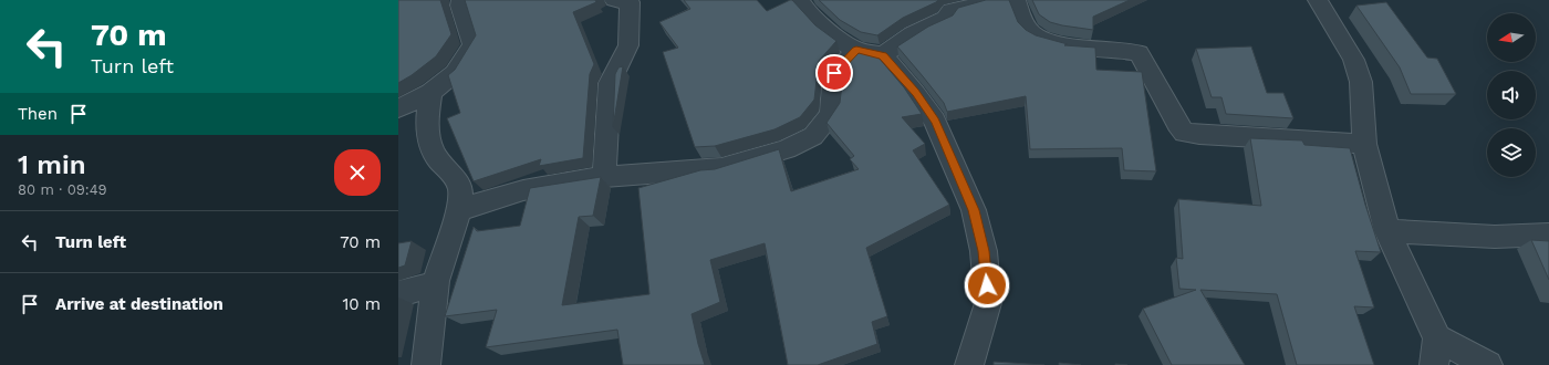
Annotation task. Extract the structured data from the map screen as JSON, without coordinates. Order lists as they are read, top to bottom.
{
  "north": "left",
  "page": {
    "turn": ["70 m", "Turn left"],
    "then": "Then",
    "heading": ["1 min", "80 m · 09:49"],
    "list": [
      {
        "name": "Turn left",
        "value": "70 m"
      },
      {
        "name": "Arrive at destination",
        "value": "10 m"
      }
    ]
  }
}
